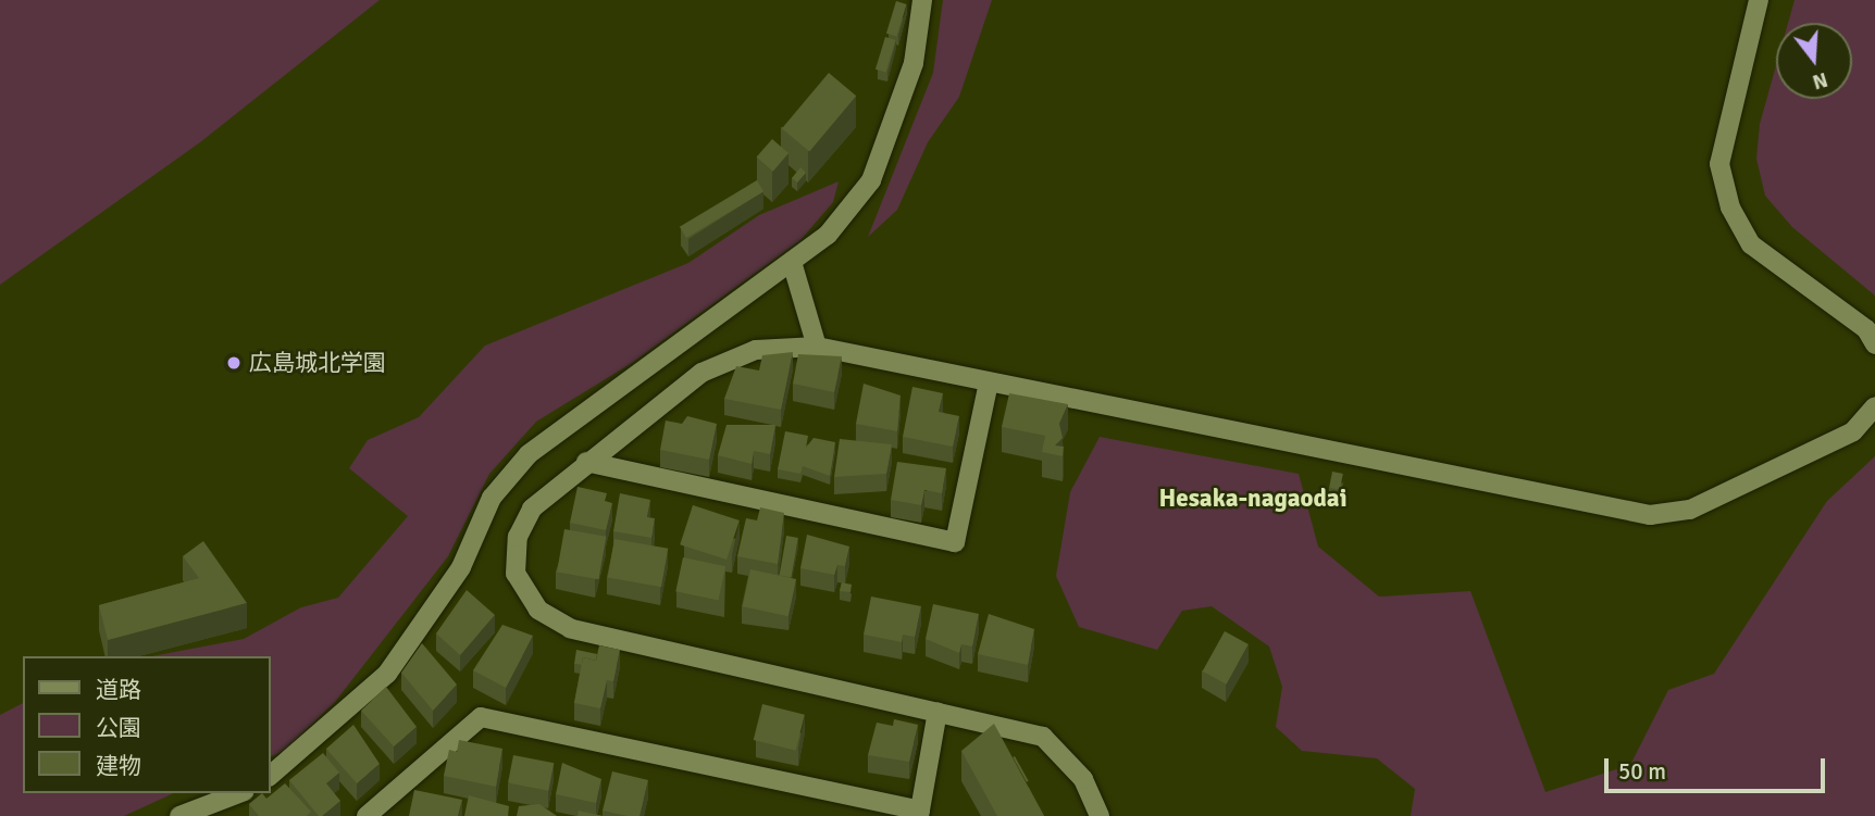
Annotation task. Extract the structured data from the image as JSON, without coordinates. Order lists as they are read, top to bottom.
{
  "districts": ["Hesaka-nagaodai"],
  "places": ["広島城北学園"],
  "legend": ["道路", "公園", "建物"],
  "scale_bar": "50 m",
  "north": "bottom"
}
